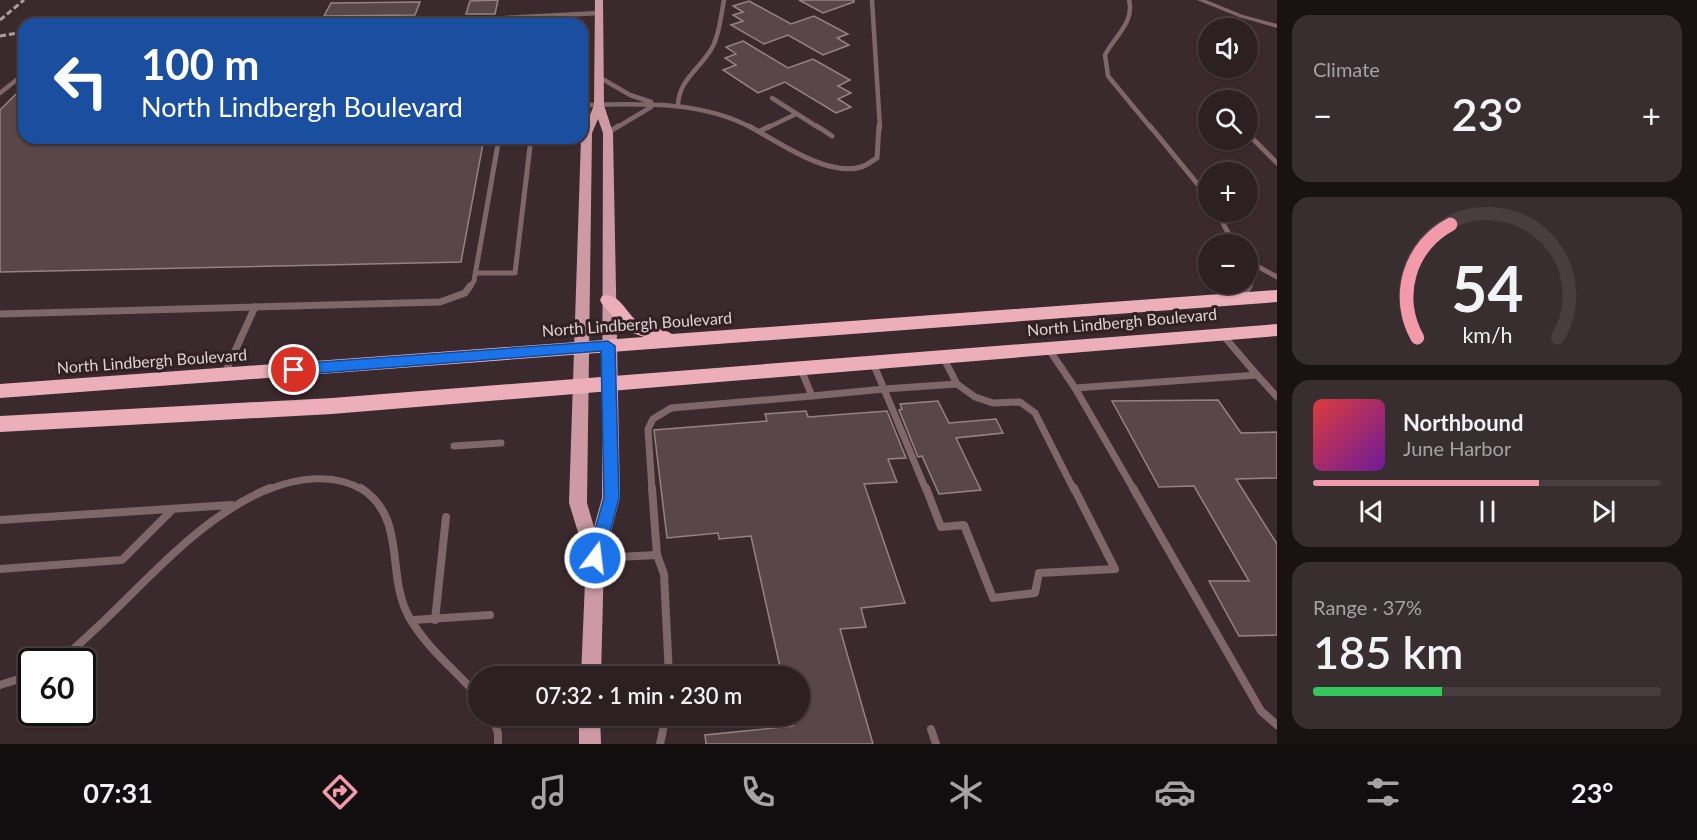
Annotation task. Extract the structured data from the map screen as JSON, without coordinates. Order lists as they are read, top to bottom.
{
  "streets": {
    "highway": ["North Lindbergh Boulevard"]
  },
  "page": {
    "tile": [
      "Climate",
      ["Range · 37%", "185 km"]
    ],
    "map_buttons": ["+", "−"],
    "turn": ["100 m", "North Lindbergh Boulevard"],
    "heat": ["−", "23°", "+"],
    "song": ["Northbound", "June Harbor"],
    "limit": "60",
    "trip": "07:32 · 1 min · 230 m",
    "tabs": ["07:31", "23°"],
    "gauge": ["54", "km/h"]
  }
}
